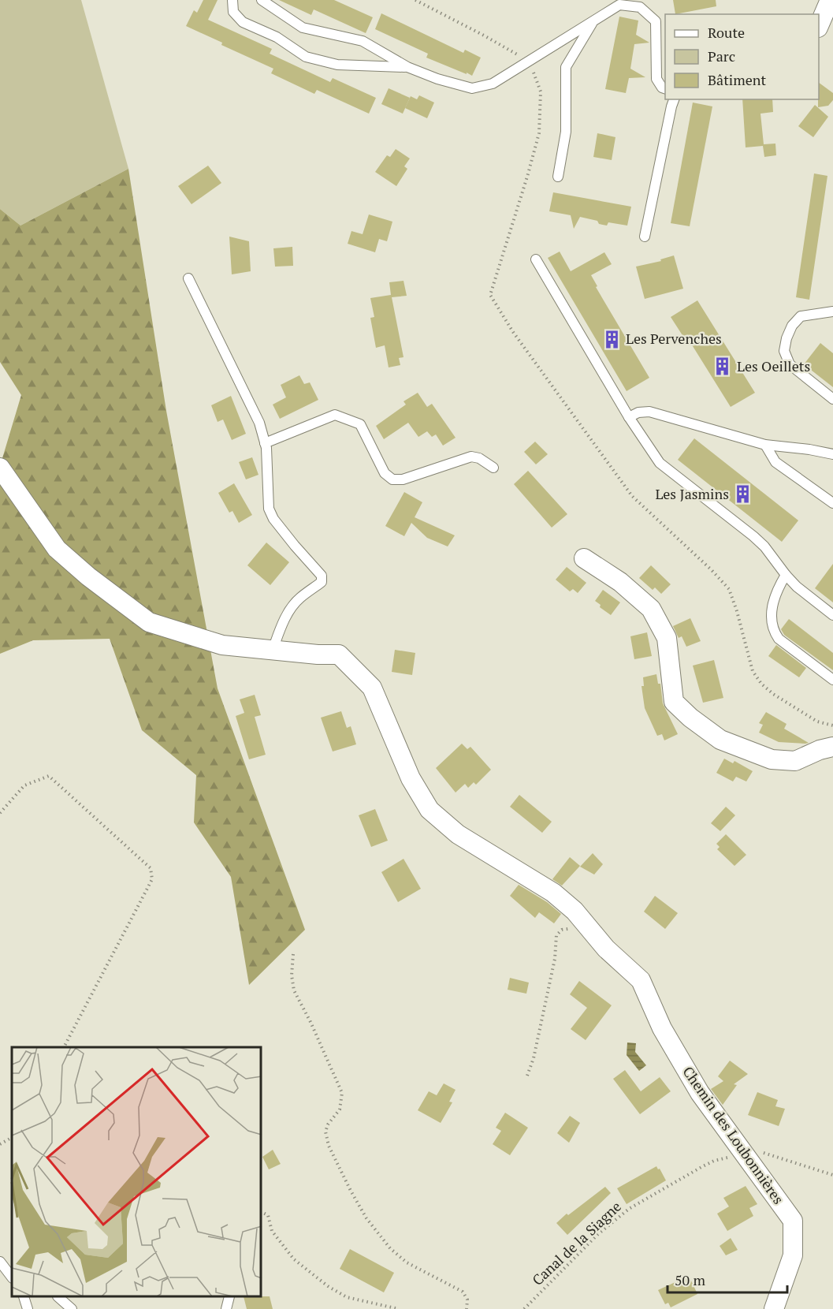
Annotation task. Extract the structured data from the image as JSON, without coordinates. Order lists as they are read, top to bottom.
{
  "streets": {
    "street": ["Chemin des Loubonnières"],
    "path": ["Canal de la Siagne"]
  },
  "crossings": [
    ["Chemin des Loubonnières", "Canal de la Siagne"]
  ],
  "places": {
    "building": ["Les Pervenches", "Les Oeillets", "Les Jasmins"]
  },
  "legend": ["Route", "Parc", "Bâtiment"],
  "scale_bar": "50 m"
}
